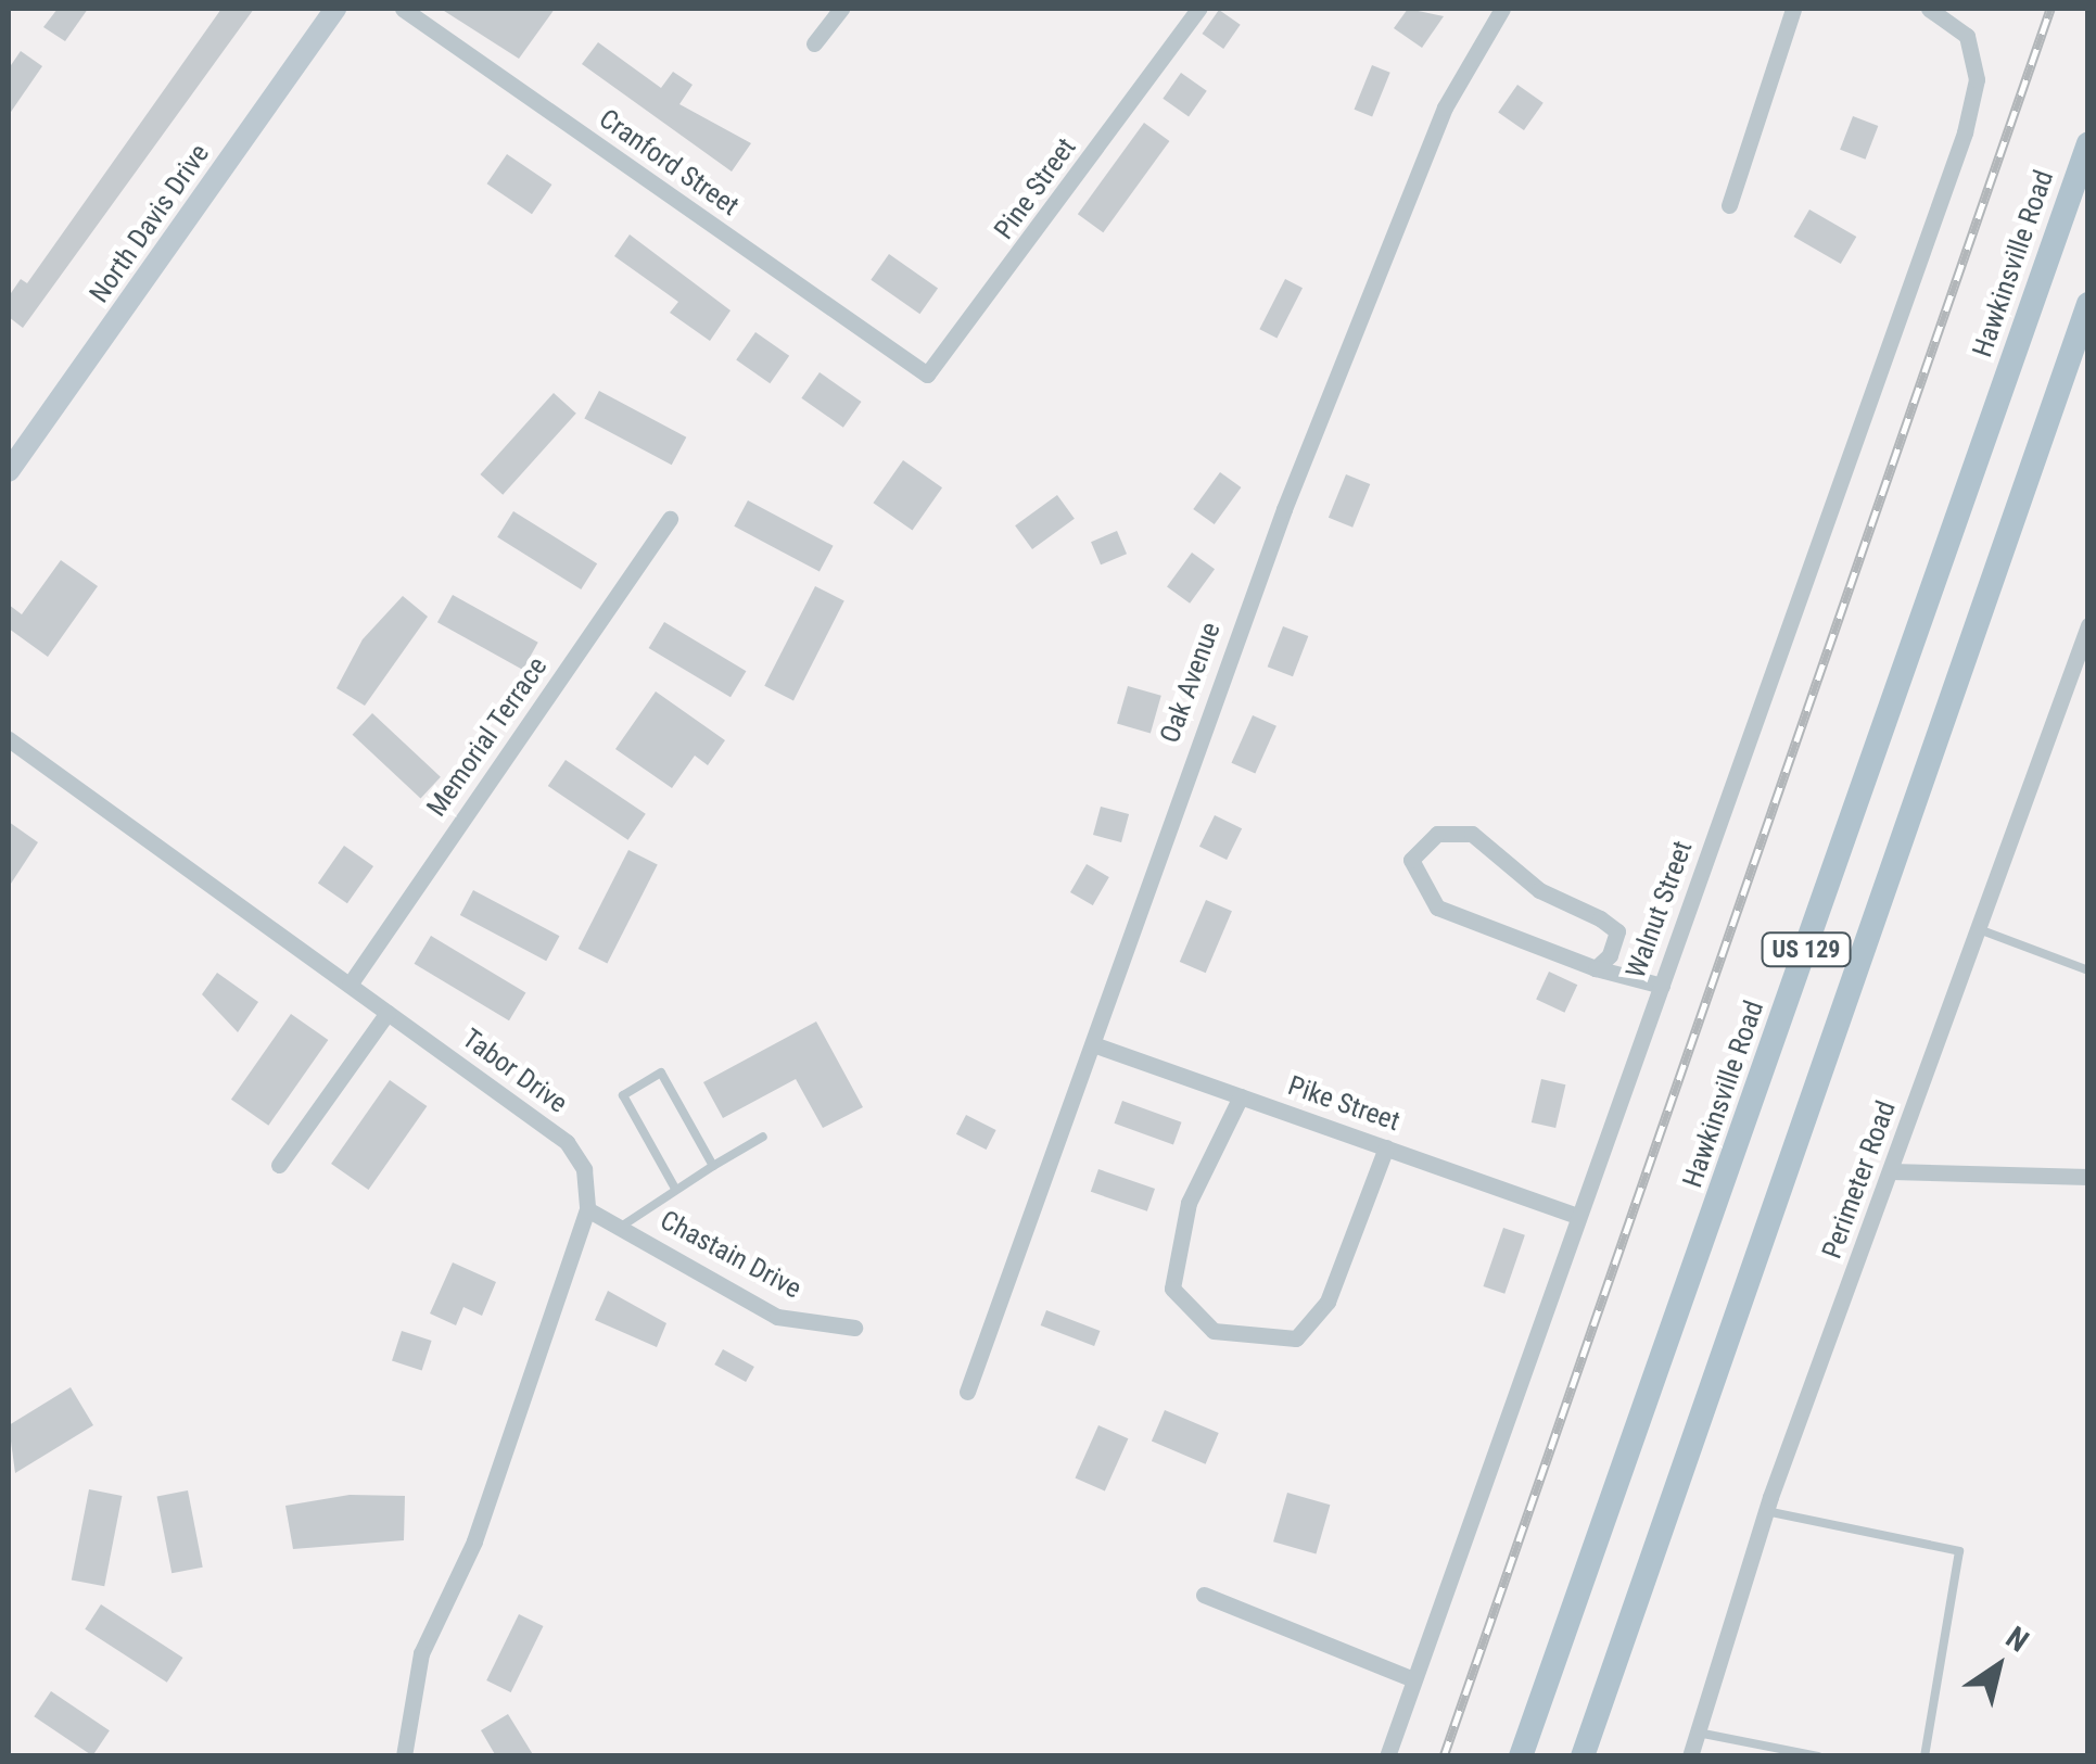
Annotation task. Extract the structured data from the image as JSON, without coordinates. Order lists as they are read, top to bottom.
{
  "streets": {
    "main road": ["North Davis Drive", "Hawkinsville Road", "US 129"],
    "street": [
      "Cranford Street",
      "Pine Street",
      "Oak Avenue",
      "Memorial Terrace",
      "Walnut Street",
      "Tabor Drive",
      "Pike Street",
      "Perimeter Road",
      "Chastain Drive"
    ]
  },
  "crossings": [
    ["Cranford Street", "Pine Street"],
    ["Oak Avenue", "Pike Street"],
    ["Memorial Terrace", "Tabor Drive"],
    ["Walnut Street", "Pike Street"],
    ["Tabor Drive", "Chastain Drive"]
  ],
  "north": "top right"
}
